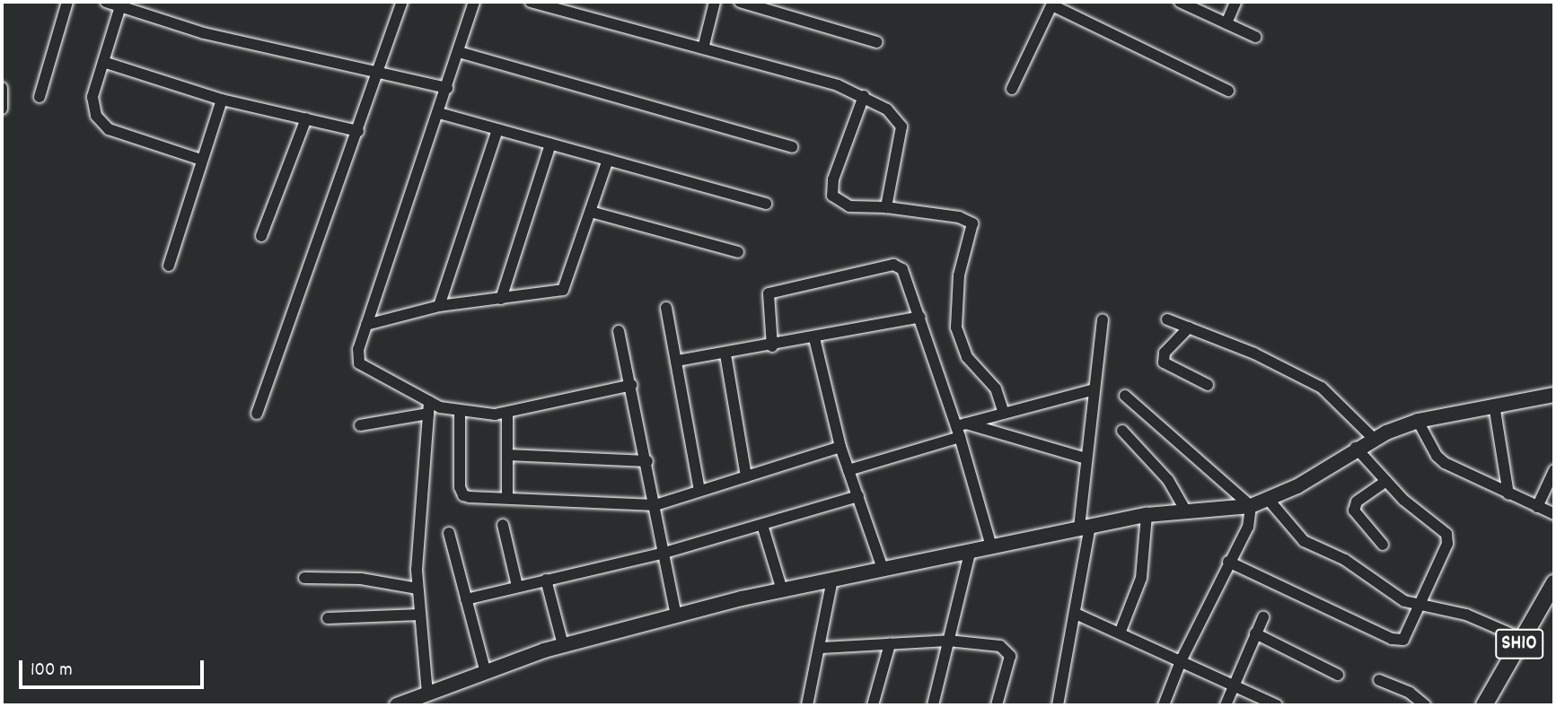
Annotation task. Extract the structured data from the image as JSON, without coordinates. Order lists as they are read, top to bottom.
{
  "streets": {
    "main road": ["SH10"]
  },
  "scale_bar": "100 m"
}
